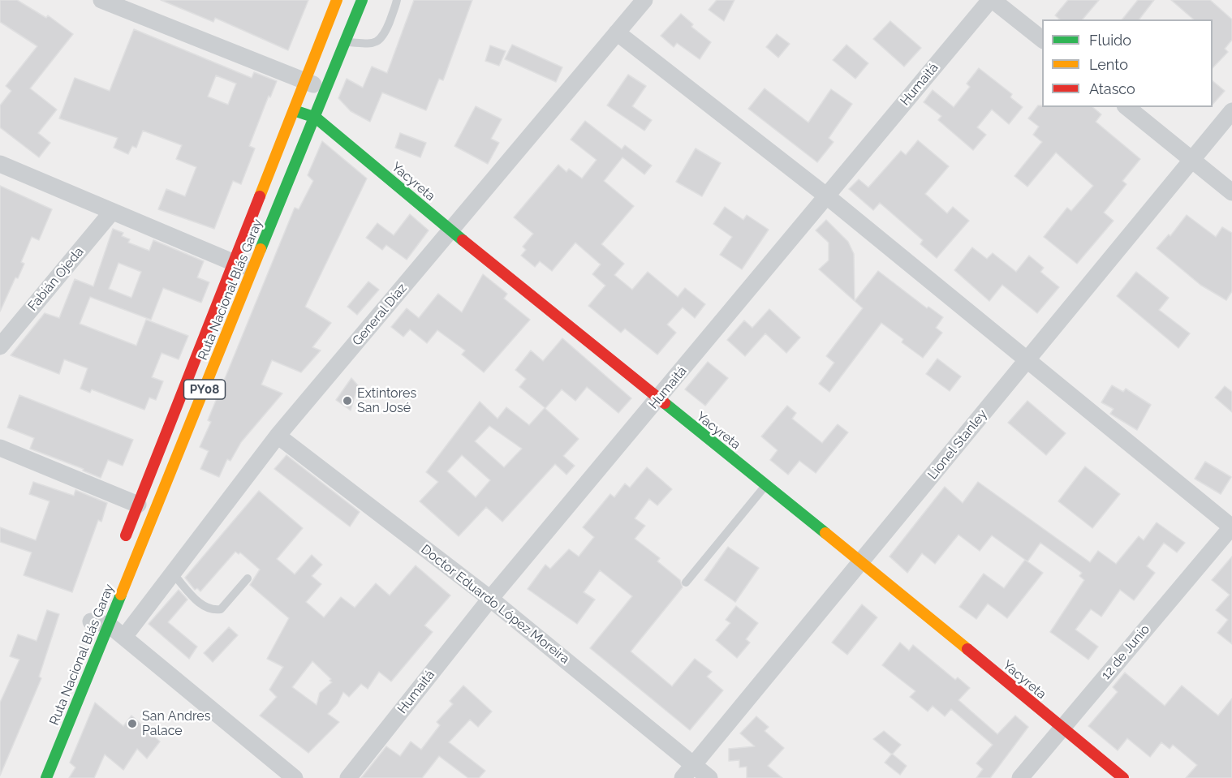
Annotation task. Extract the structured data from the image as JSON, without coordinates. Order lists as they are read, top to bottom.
{
  "streets": {
    "main road": ["Yacyreta", "Ruta Nacional Blás Garay", "PY08"],
    "street": [
      "Humaitá",
      "Fabián Ojeda",
      "General Díaz",
      "Lionel Stanley",
      "Doctor Eduardo López Moreira",
      "12 de Junio"
    ]
  },
  "crossings": [
    ["Humaitá", "Yacyreta"],
    ["Humaitá", "Doctor Eduardo López Moreira"],
    ["Yacyreta", "Ruta Nacional Blás Garay"],
    ["Yacyreta", "General Díaz"],
    ["Yacyreta", "Lionel Stanley"],
    ["Yacyreta", "12 de Junio"],
    ["General Díaz", "Doctor Eduardo López Moreira"],
    ["Lionel Stanley", "Doctor Eduardo López Moreira"]
  ],
  "places": ["Extintores San José", "San Andres Palace"],
  "legend": ["Fluido", "Lento", "Atasco"]
}
